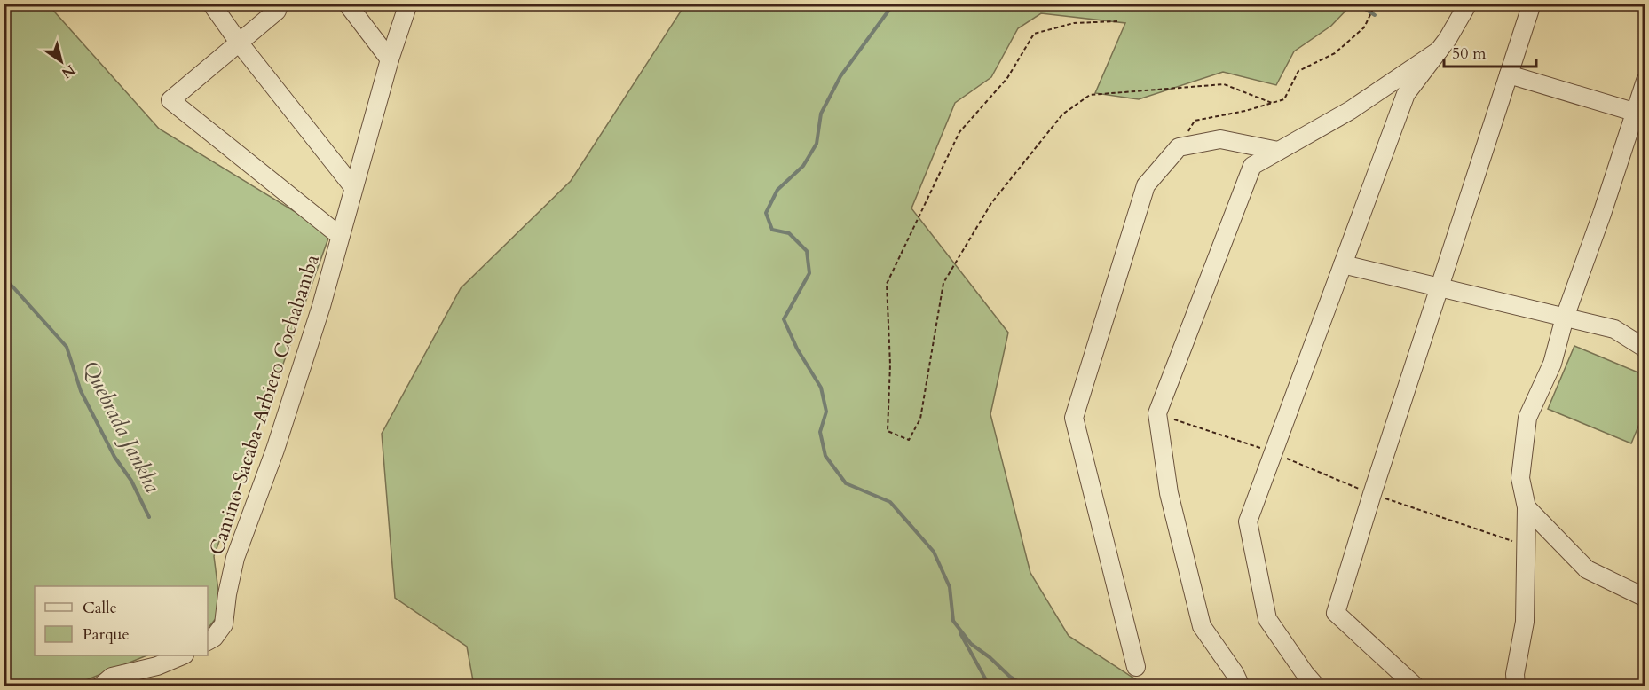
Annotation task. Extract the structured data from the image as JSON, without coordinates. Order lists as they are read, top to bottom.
{
  "streets": {
    "street": ["Camino-Sacaba-Arbieto Cochabamba"]
  },
  "water": ["Quebrada Jankha"],
  "legend": ["Calle", "Parque"],
  "scale_bar": "50 m",
  "north": "bottom right"
}
